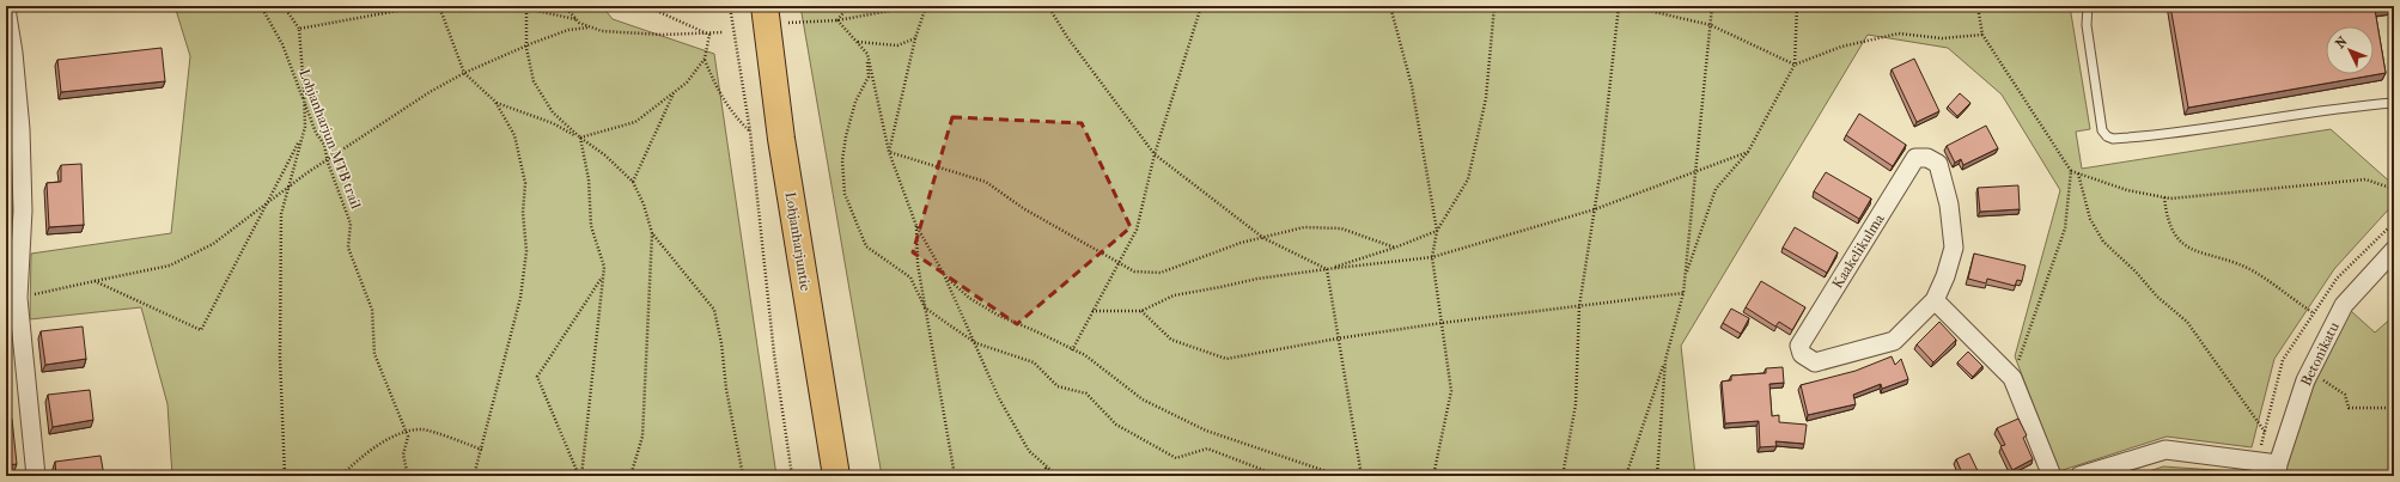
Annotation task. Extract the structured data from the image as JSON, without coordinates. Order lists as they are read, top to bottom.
{
  "streets": {
    "highway": ["Lohjanharjuntie"],
    "street": ["Kaakelikulma", "Betonikatu"],
    "path": ["Lohjanharjun MTB trail"]
  },
  "north": "top left"
}
